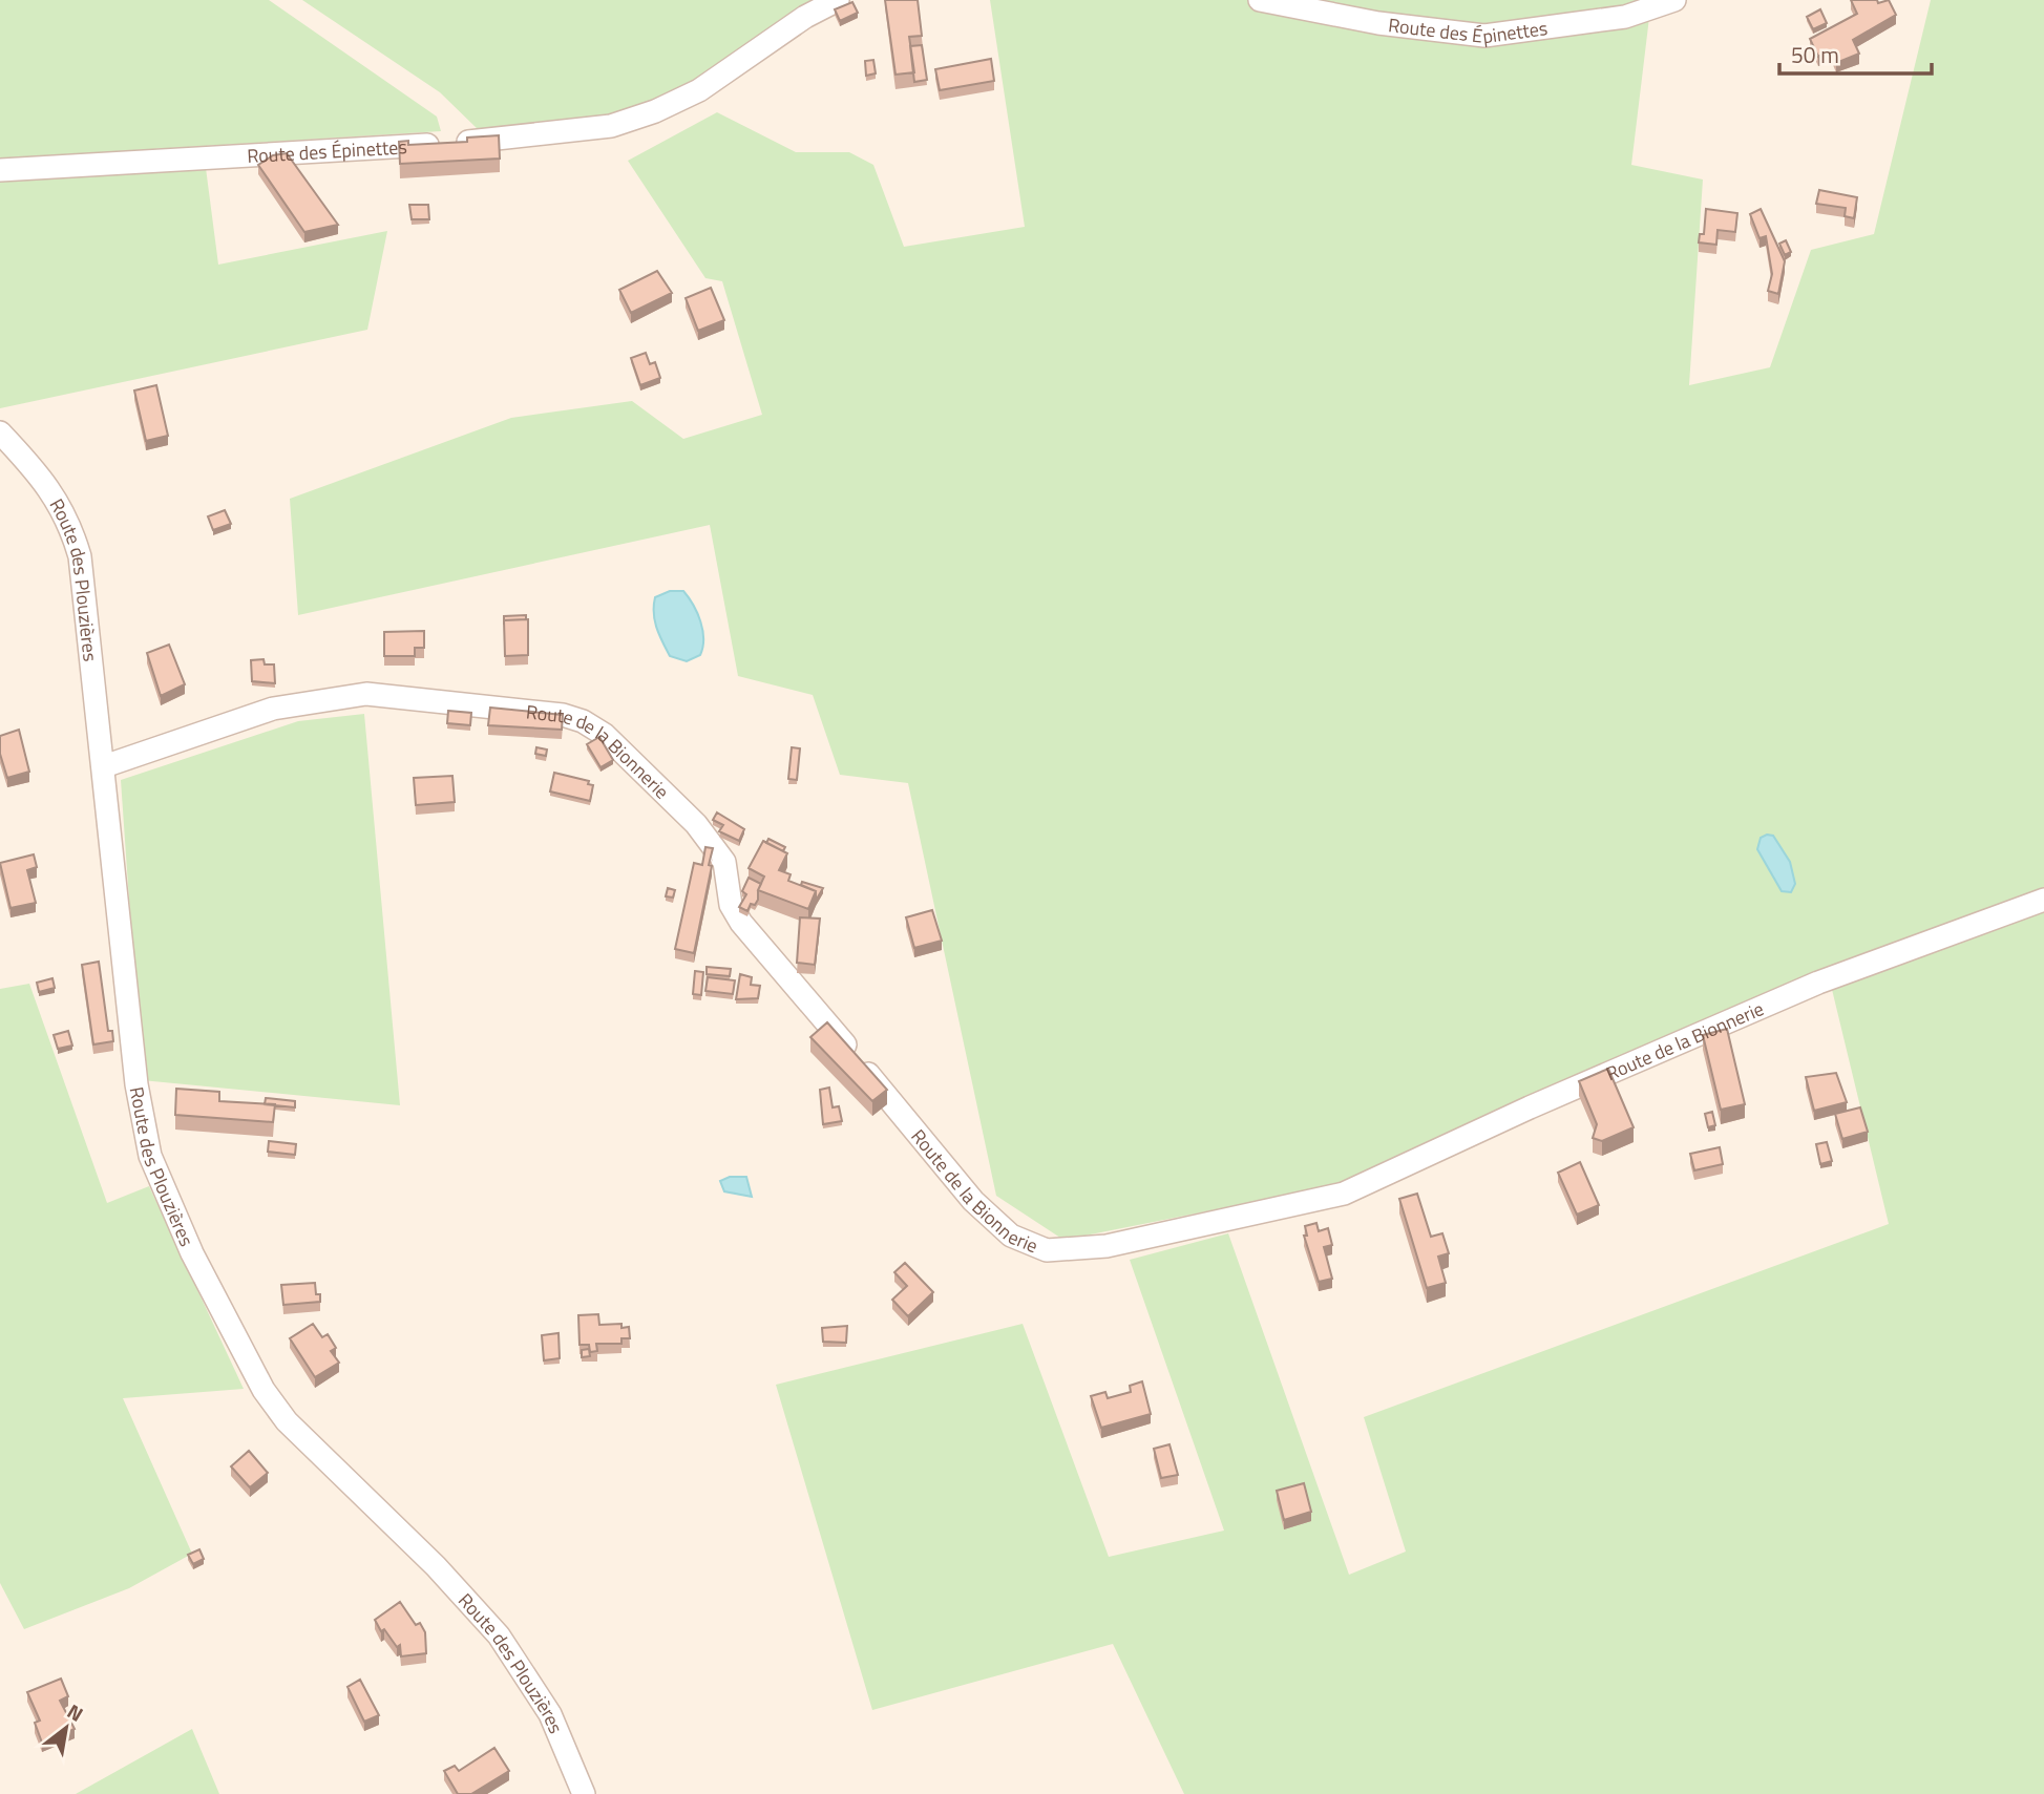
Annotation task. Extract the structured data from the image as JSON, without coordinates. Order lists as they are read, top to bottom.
{
  "streets": {
    "street": ["Route des Épinettes", "Route des Plouzières", "Route de la Bionnerie"]
  },
  "crossings": [
    ["Route des Plouzières", "Route de la Bionnerie"]
  ],
  "scale_bar": "50 m",
  "north": "top right"
}
